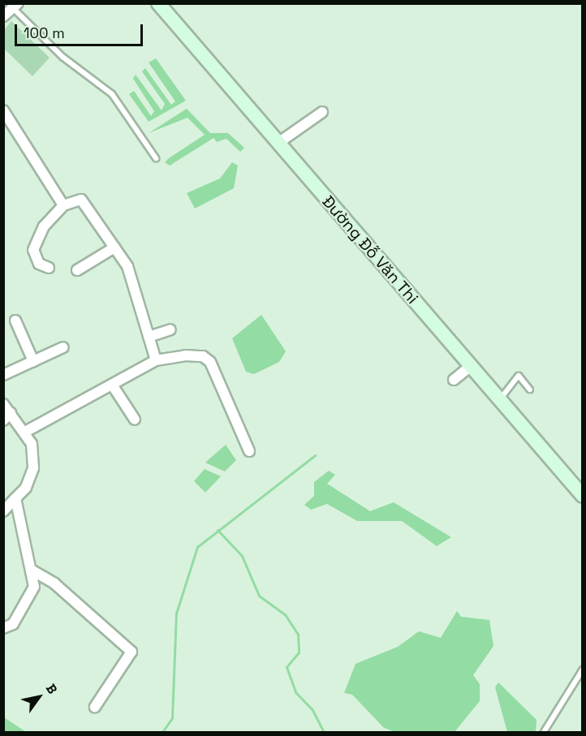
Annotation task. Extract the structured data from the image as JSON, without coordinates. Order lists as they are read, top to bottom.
{
  "streets": {
    "street": ["Đường Đỗ Văn Thi"]
  },
  "scale_bar": "100 m",
  "north": "top right"
}
